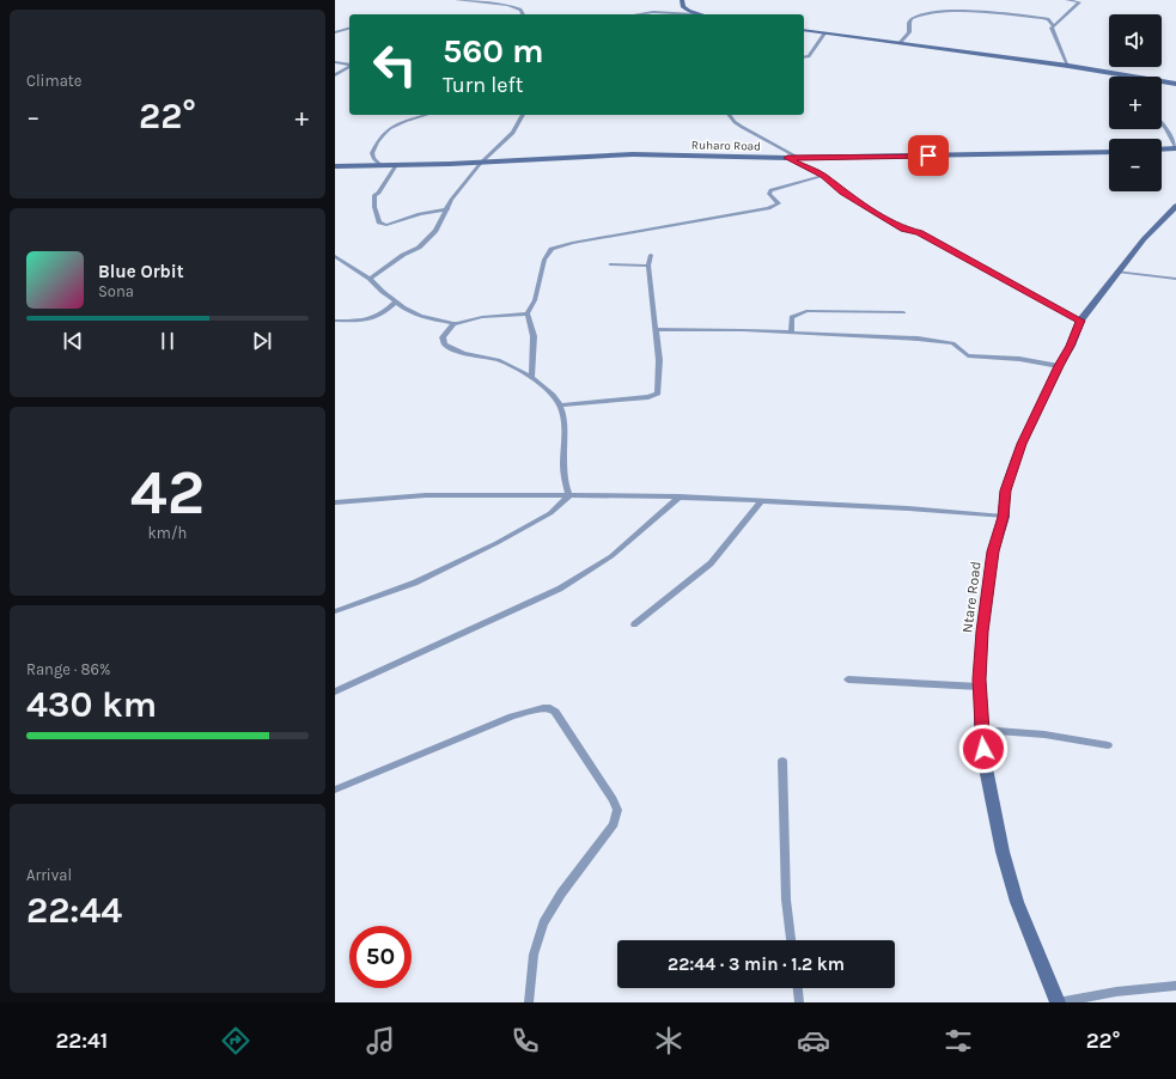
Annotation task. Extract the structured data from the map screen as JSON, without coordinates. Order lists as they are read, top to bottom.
{
  "streets": {
    "main road": ["Ruharo Road", "Ntare Road"]
  },
  "page": {
    "tile": [
      "Climate",
      ["42", "km/h"],
      ["Range · 86%", "430 km"],
      ["Arrival", "22:44"]
    ],
    "map_buttons": ["+", "−"],
    "turn": ["560 m", "Turn left"],
    "heat": ["−", "22°", "+"],
    "song": ["Blue Orbit", "Sona"],
    "limit": "50",
    "trip": "22:44 · 3 min · 1.2 km",
    "tabs": ["22:41", "22°"]
  }
}
